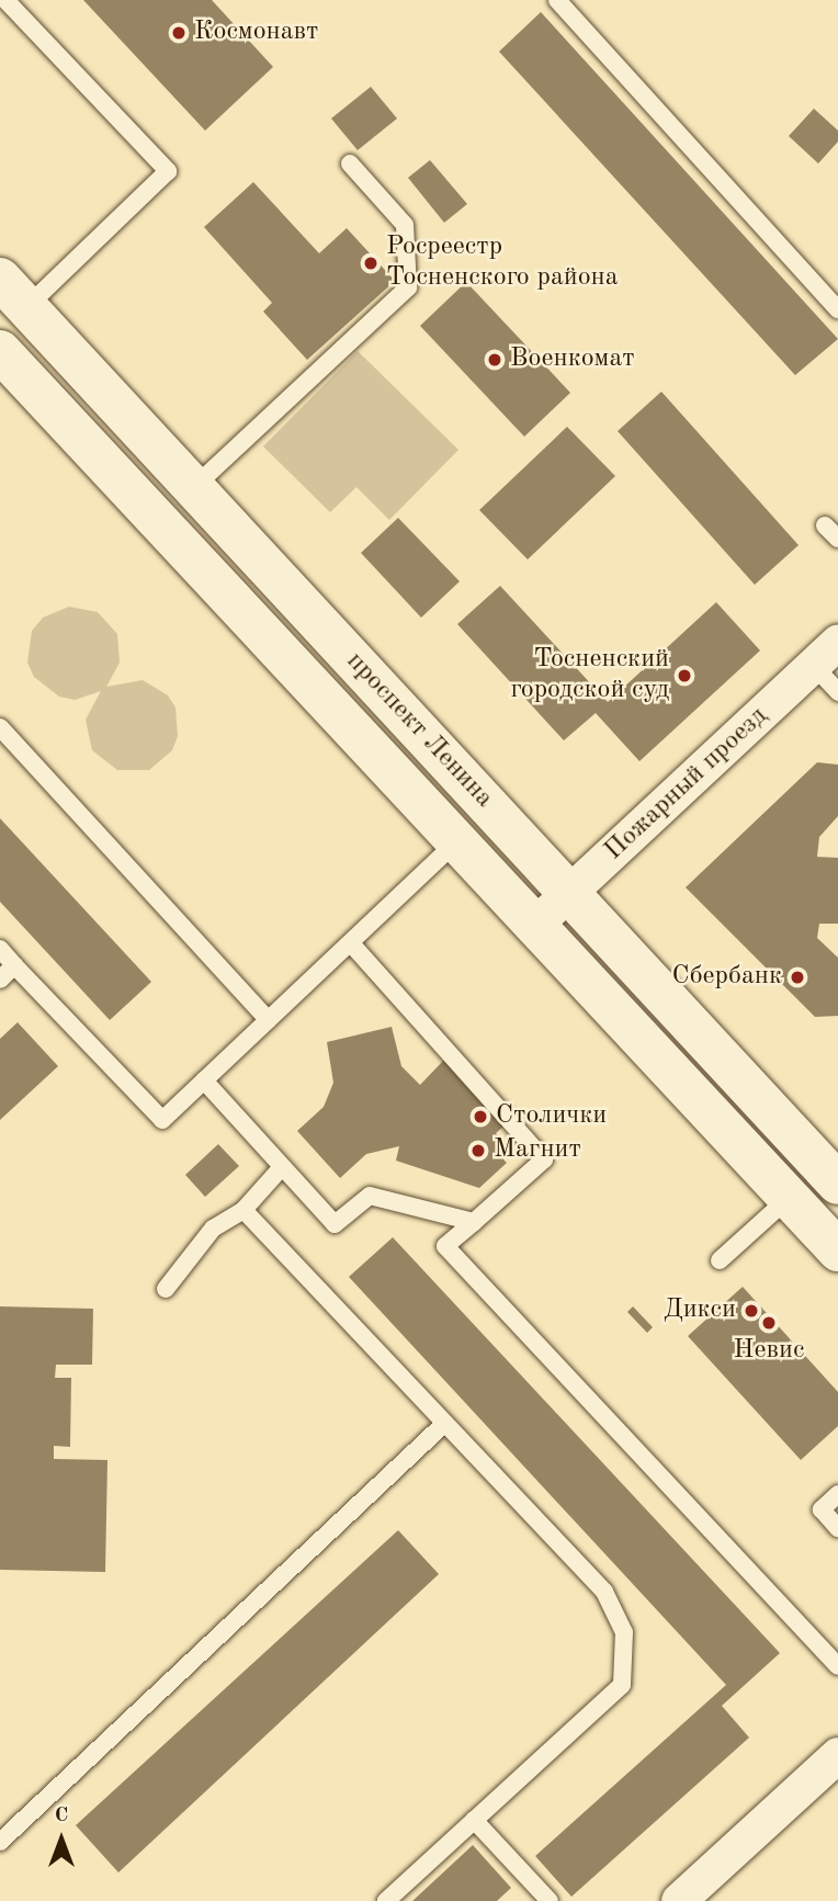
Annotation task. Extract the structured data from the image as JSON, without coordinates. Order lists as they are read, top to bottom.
{
  "streets": {
    "main road": ["проспект Ленина"],
    "street": ["Пожарный проезд"]
  },
  "crossings": [
    ["проспект Ленина", "Пожарный проезд"]
  ],
  "places": [
    "Космонавт",
    "Росреестр Тосненского района",
    "Военкомат",
    "Тосненский городской суд",
    "Сбербанк",
    "Столички",
    "Магнит",
    "Дикси",
    "Невис"
  ],
  "north": "top"
}
